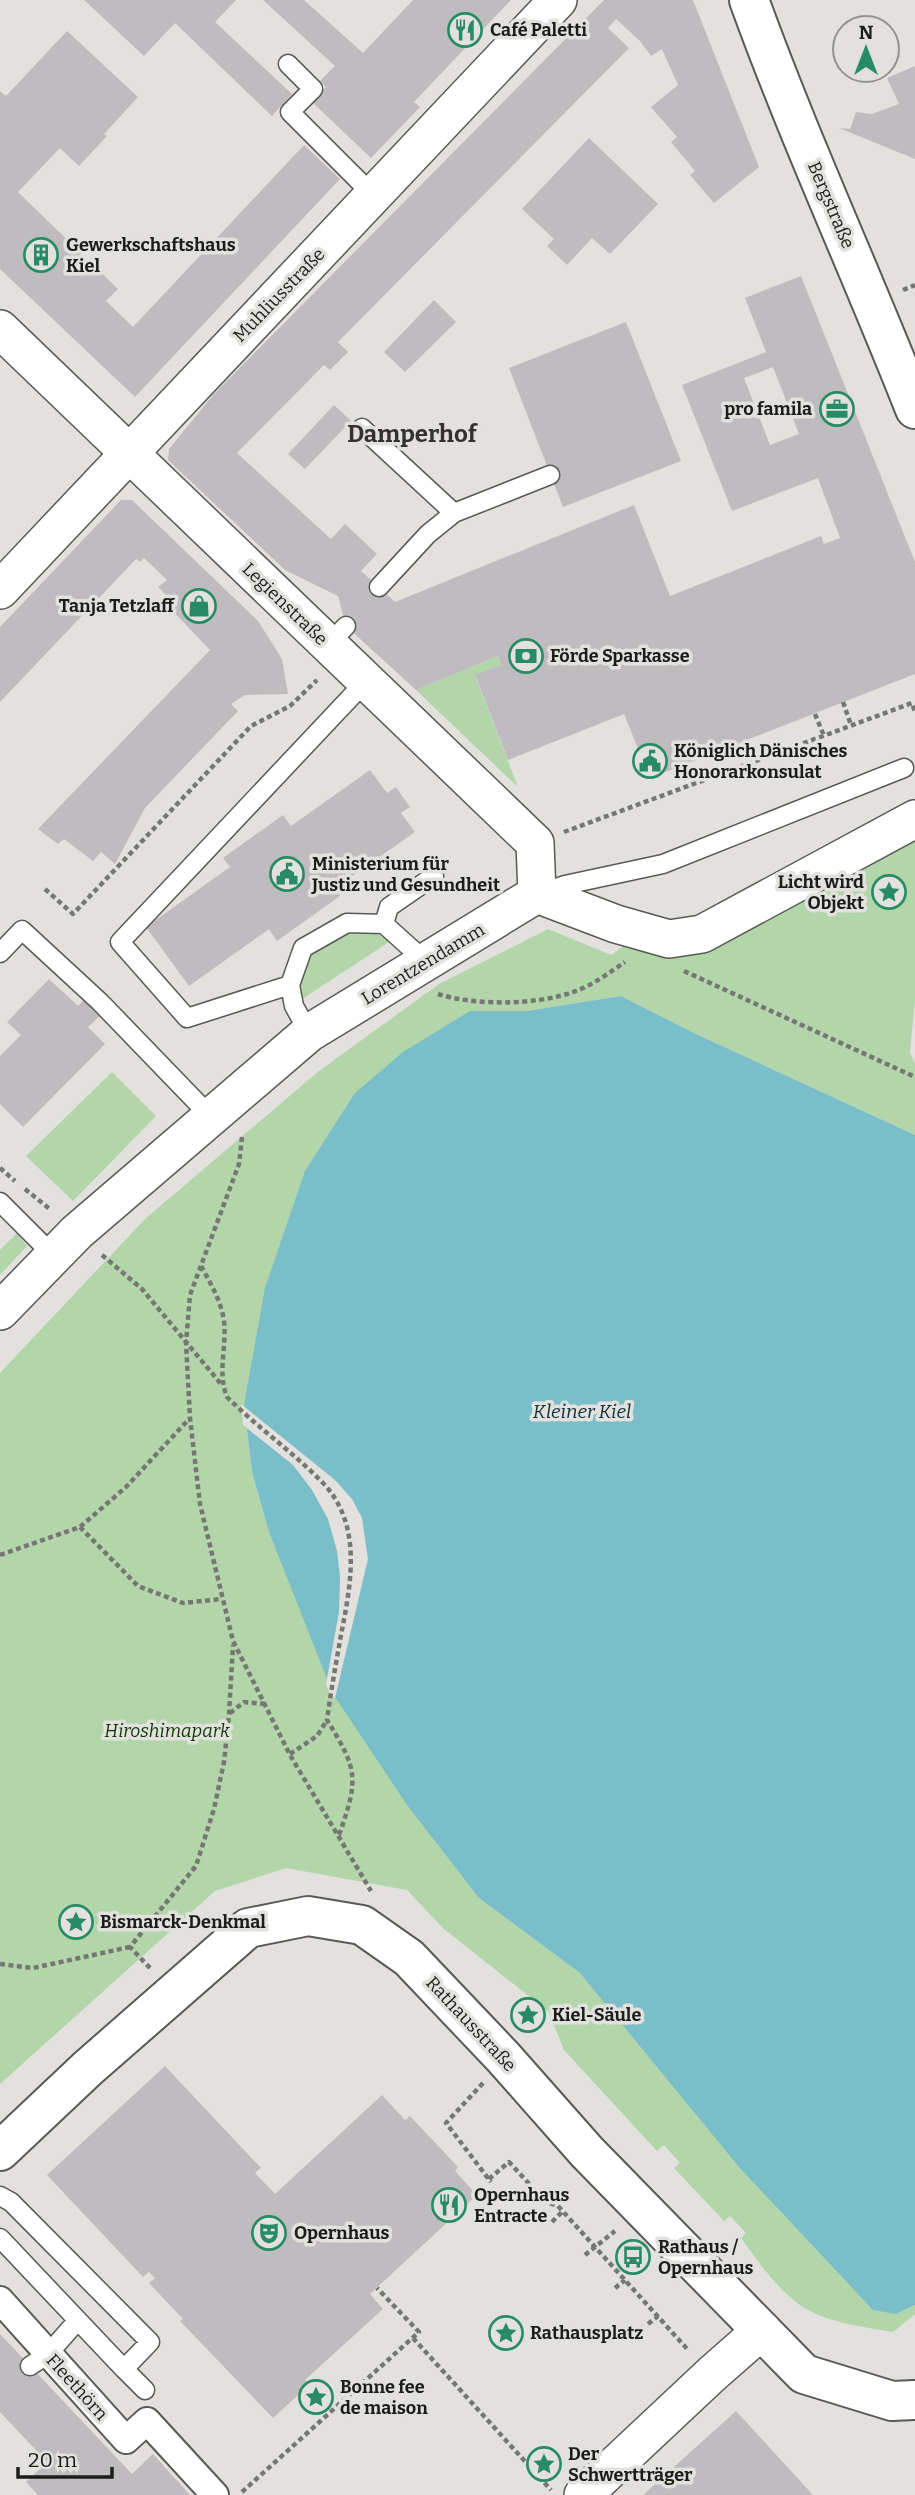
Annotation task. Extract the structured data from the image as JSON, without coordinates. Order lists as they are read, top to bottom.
{
  "streets": {
    "street": [
      "Bergstraße",
      "Muhliusstraße",
      "Legienstraße",
      "Lorentzendamm",
      "Rathausstraße",
      "Fleethörn"
    ]
  },
  "crossings": [
    ["Muhliusstraße", "Legienstraße"]
  ],
  "districts": ["Damperhof"],
  "water": ["Kleiner Kiel"],
  "parks": ["Hiroshimapark"],
  "places": {
    "restaurant": ["Café Paletti", "Opernhaus Entracte"],
    "building": ["Gewerkschaftshaus Kiel"],
    "office": ["pro famila"],
    "shop": ["Tanja Tetzlaff"],
    "bank": ["Förde Sparkasse"],
    "public building": ["Königlich Dänisches Honorarkonsulat", "Ministerium für Justiz und Gesundheit"],
    "place": [
      "Licht wird Objekt",
      "Bismarck-Denkmal",
      "Kiel-Säule",
      "Rathausplatz",
      "Bonne fee de maison",
      "Der Schwertträger"
    ],
    "theatre": ["Opernhaus"],
    "bus stop": ["Rathaus / Opernhaus"]
  },
  "scale_bar": "20 m",
  "north": "top"
}
